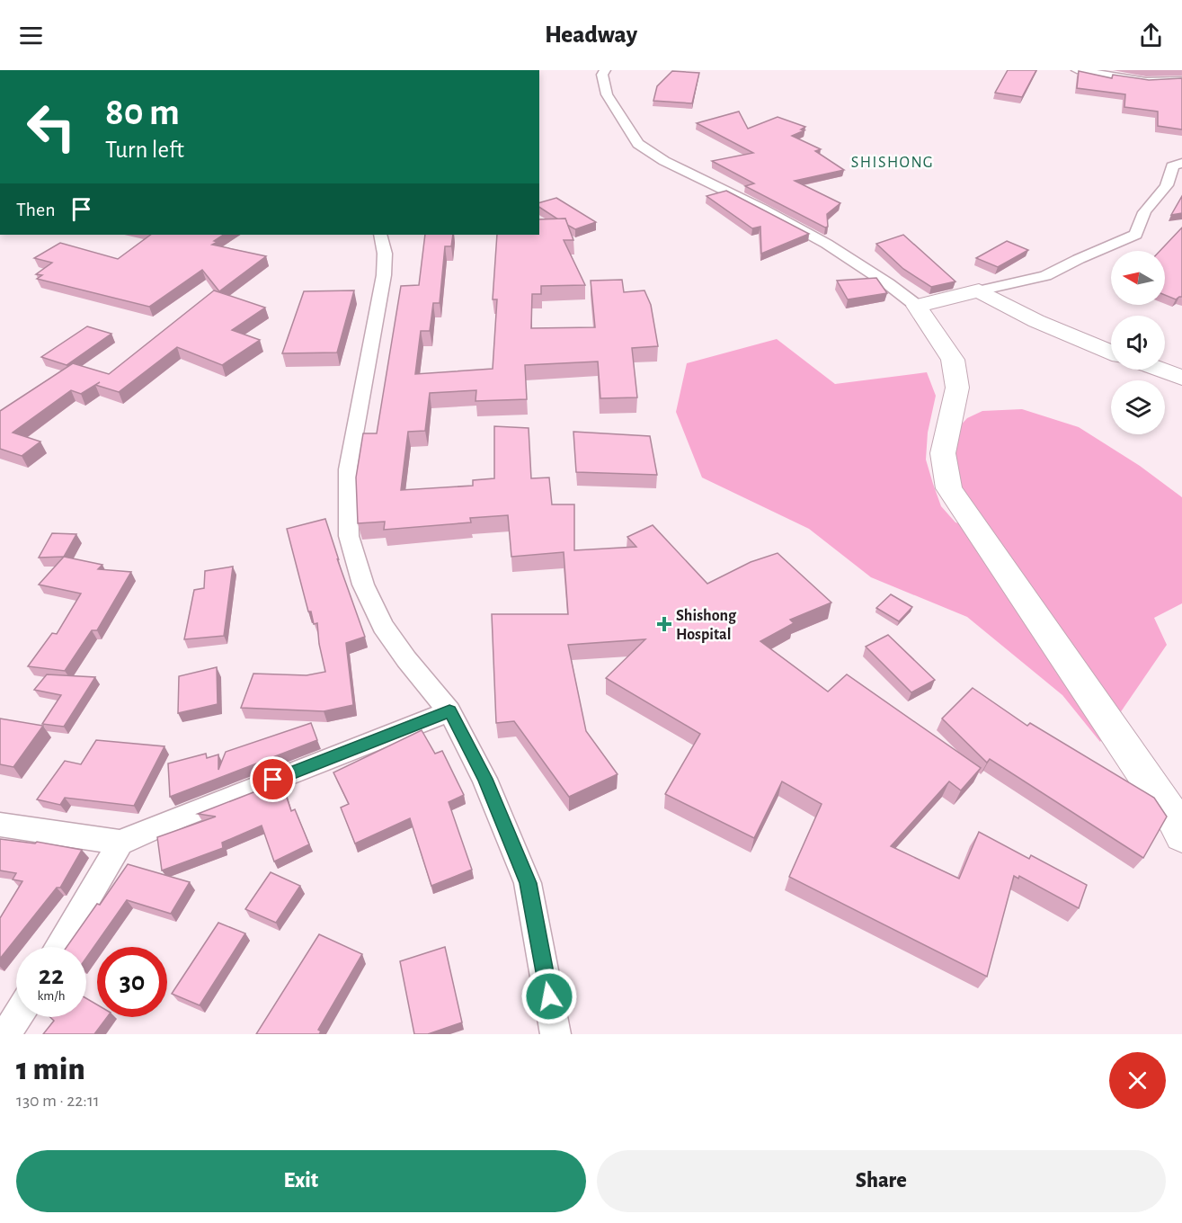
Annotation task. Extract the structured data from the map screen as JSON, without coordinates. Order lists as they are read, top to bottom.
{
  "districts": ["SHISHONG"],
  "places": {
    "health": ["Shishong Hospital"]
  },
  "north": "left",
  "page": {
    "header": "Headway",
    "turn": ["80 m", "Turn left"],
    "then": "Then",
    "speed": "22 km/h",
    "limit": "30",
    "heading": ["1 min", "130 m · 22:11"],
    "buttons": ["Exit", "Share"]
  }
}
